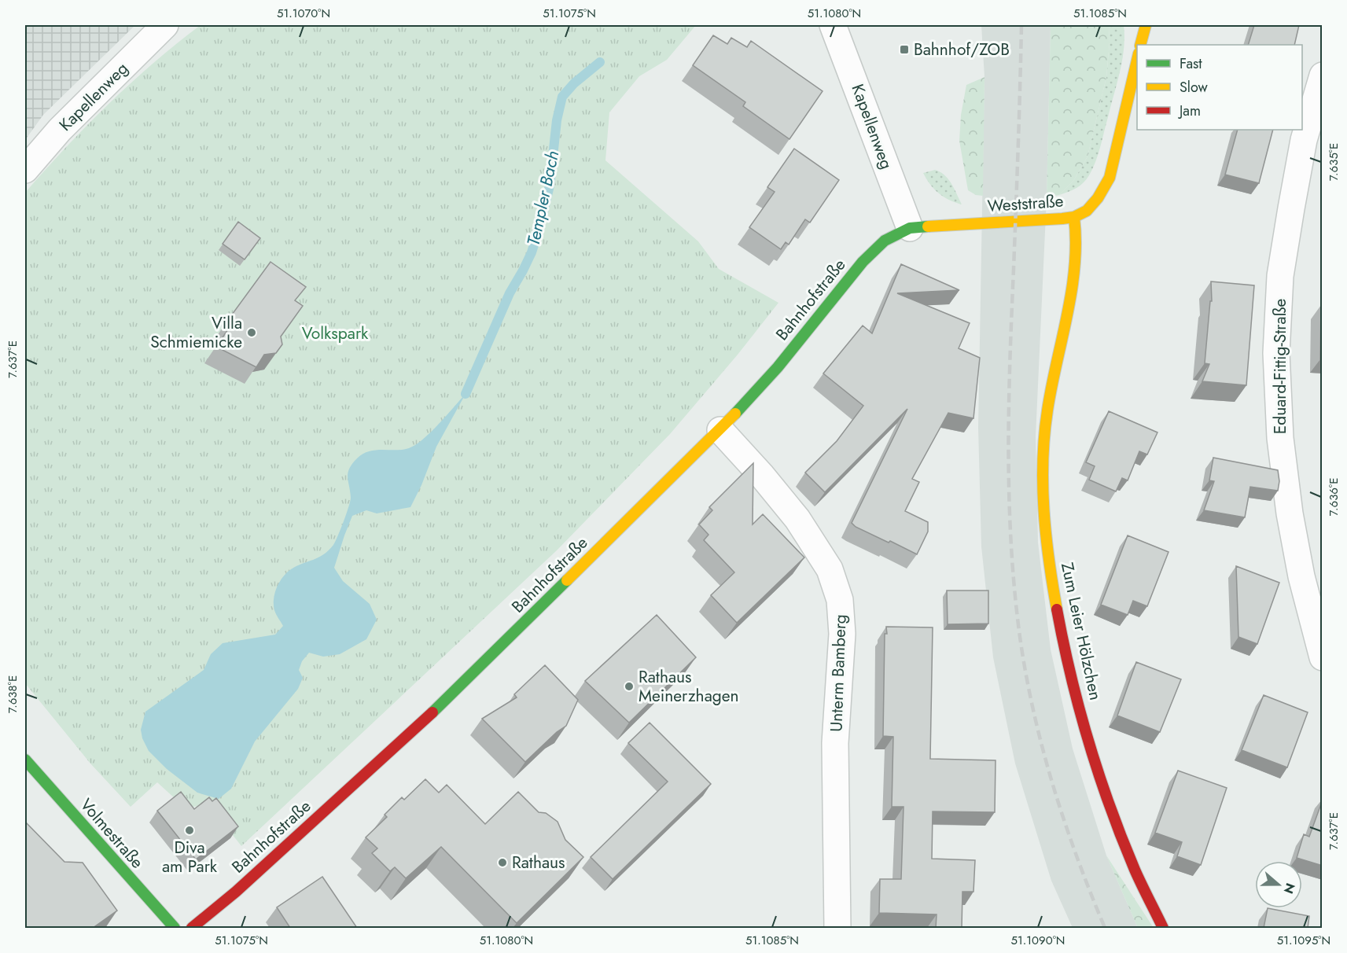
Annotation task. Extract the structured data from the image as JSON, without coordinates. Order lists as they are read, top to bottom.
{
  "streets": {
    "main road": [
      "Weststraße",
      "Bahnhofstraße",
      "Zum Leier Hölzchen",
      "Volmestraße"
    ],
    "street": ["Kapellenweg", "Eduard-Fittig-Straße", "Unterm Bamberg"]
  },
  "crossings": [
    ["Kapellenweg", "Weststraße"],
    ["Kapellenweg", "Bahnhofstraße"],
    ["Weststraße", "Bahnhofstraße"],
    ["Weststraße", "Zum Leier Hölzchen"],
    ["Bahnhofstraße", "Unterm Bamberg"]
  ],
  "water": ["Templer Bach"],
  "parks": ["Volkspark"],
  "places": {
    "transit": ["Bahnhof/ZOB"],
    "other": [
      "Villa Schmiemicke",
      "Rathaus Meinerzhagen",
      "Diva am Park",
      "Rathaus"
    ]
  },
  "legend": ["Fast", "Slow", "Jam"],
  "north": "right",
  "coordinates": [
    "51.1070°N",
    "51.1075°N",
    "51.1080°N",
    "51.1085°N",
    "7.635°E",
    "7.637°E",
    "7.636°E",
    "7.638°E",
    "51.1090°N",
    "51.1095°N"
  ]
}
